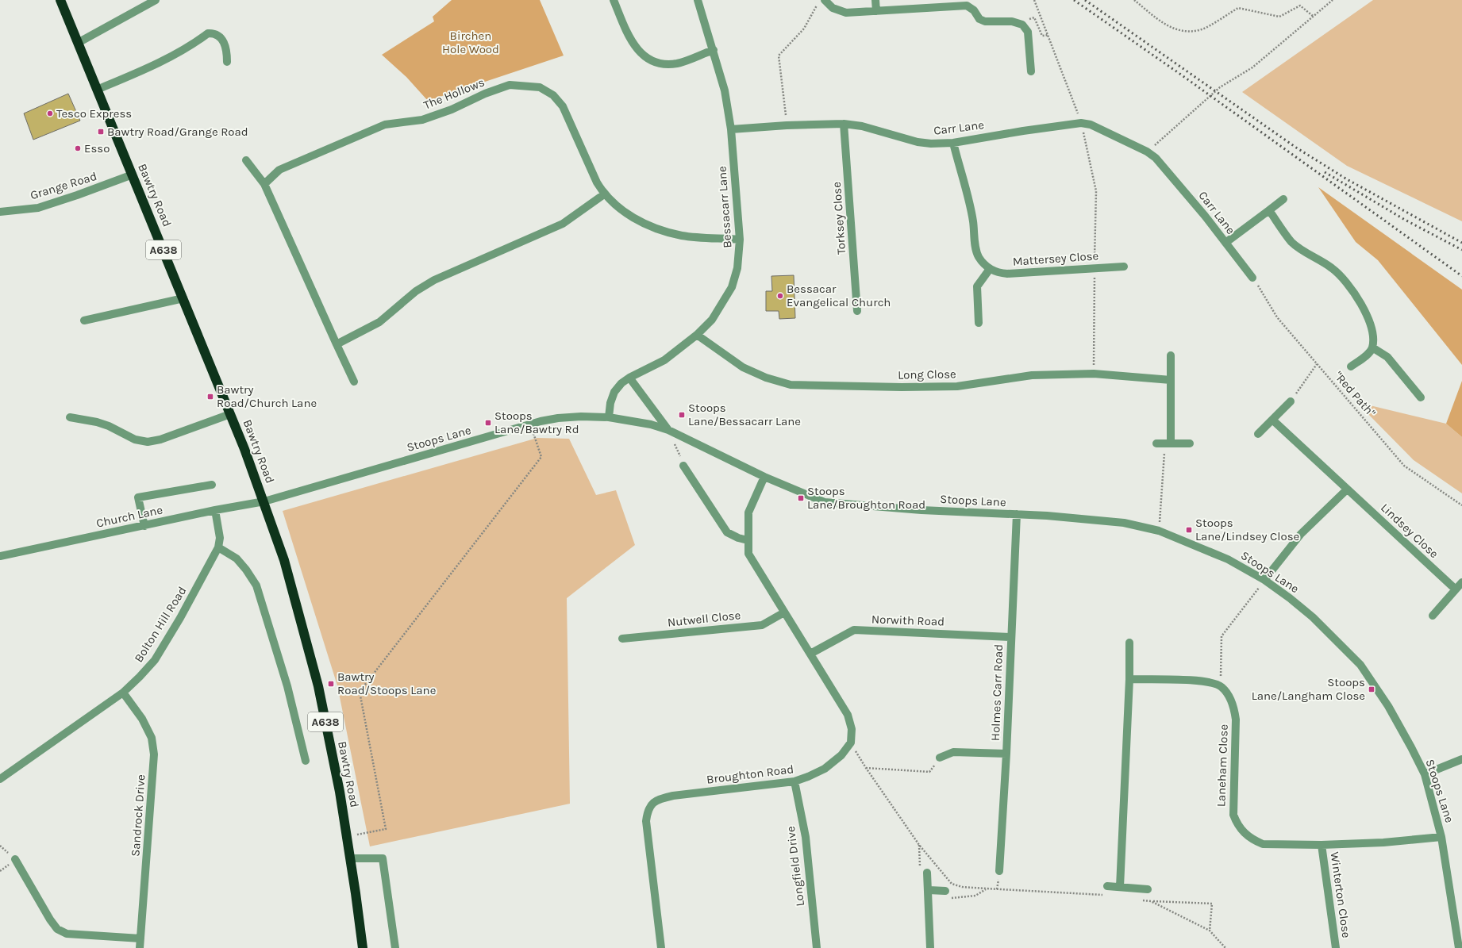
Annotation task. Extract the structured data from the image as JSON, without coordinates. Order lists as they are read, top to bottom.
{
  "streets": {
    "highway": ["Bawtry Road", "A638"],
    "street": [
      "The Hollows",
      "Carr Lane",
      "Grange Road",
      "Bessacarr Lane",
      "Torksey Close",
      "Mattersey Close",
      "Long Close",
      "Stoops Lane",
      "Church Lane",
      "Lindsey Close",
      "Nutwell Close",
      "Norwith Road",
      "Bolton Hill Road",
      "Holmes Carr Road",
      "Laneham Close",
      "Broughton Road",
      "Sandrock Drive",
      "Longfield Drive",
      "Winterton Close"
    ],
    "path": ["\"Red Path\""]
  },
  "crossings": [
    ["The Hollows", "Bessacarr Lane"],
    ["Carr Lane", "Bessacarr Lane"],
    ["Carr Lane", "Torksey Close"],
    ["Carr Lane", "\"Red Path\""],
    ["Grange Road", "Bawtry Road"],
    ["Bawtry Road", "Stoops Lane"],
    ["Bawtry Road", "Church Lane"],
    ["Bessacarr Lane", "Long Close"],
    ["Bessacarr Lane", "Stoops Lane"],
    ["Stoops Lane", "Church Lane"],
    ["Stoops Lane", "Holmes Carr Road"],
    ["Stoops Lane", "Laneham Close"],
    ["Church Lane", "Bolton Hill Road"],
    ["Norwith Road", "Holmes Carr Road"],
    ["Bolton Hill Road", "Sandrock Drive"],
    ["Laneham Close", "Winterton Close"],
    ["Broughton Road", "Longfield Drive"]
  ],
  "parks": ["Birchen Hole Wood"],
  "places": {
    "other": ["Tesco Express", "Esso", "Bessacar Evangelical Church"],
    "transit": [
      "Bawtry Road/Grange Road",
      "Bawtry Road/Church Lane",
      "Stoops Lane/Bessacarr Lane",
      "Stoops Lane/Bawtry Rd",
      "Stoops Lane/Broughton Road",
      "Stoops Lane/Lindsey Close",
      "Bawtry Road/Stoops Lane",
      "Stoops Lane/Langham Close"
    ]
  }
}
